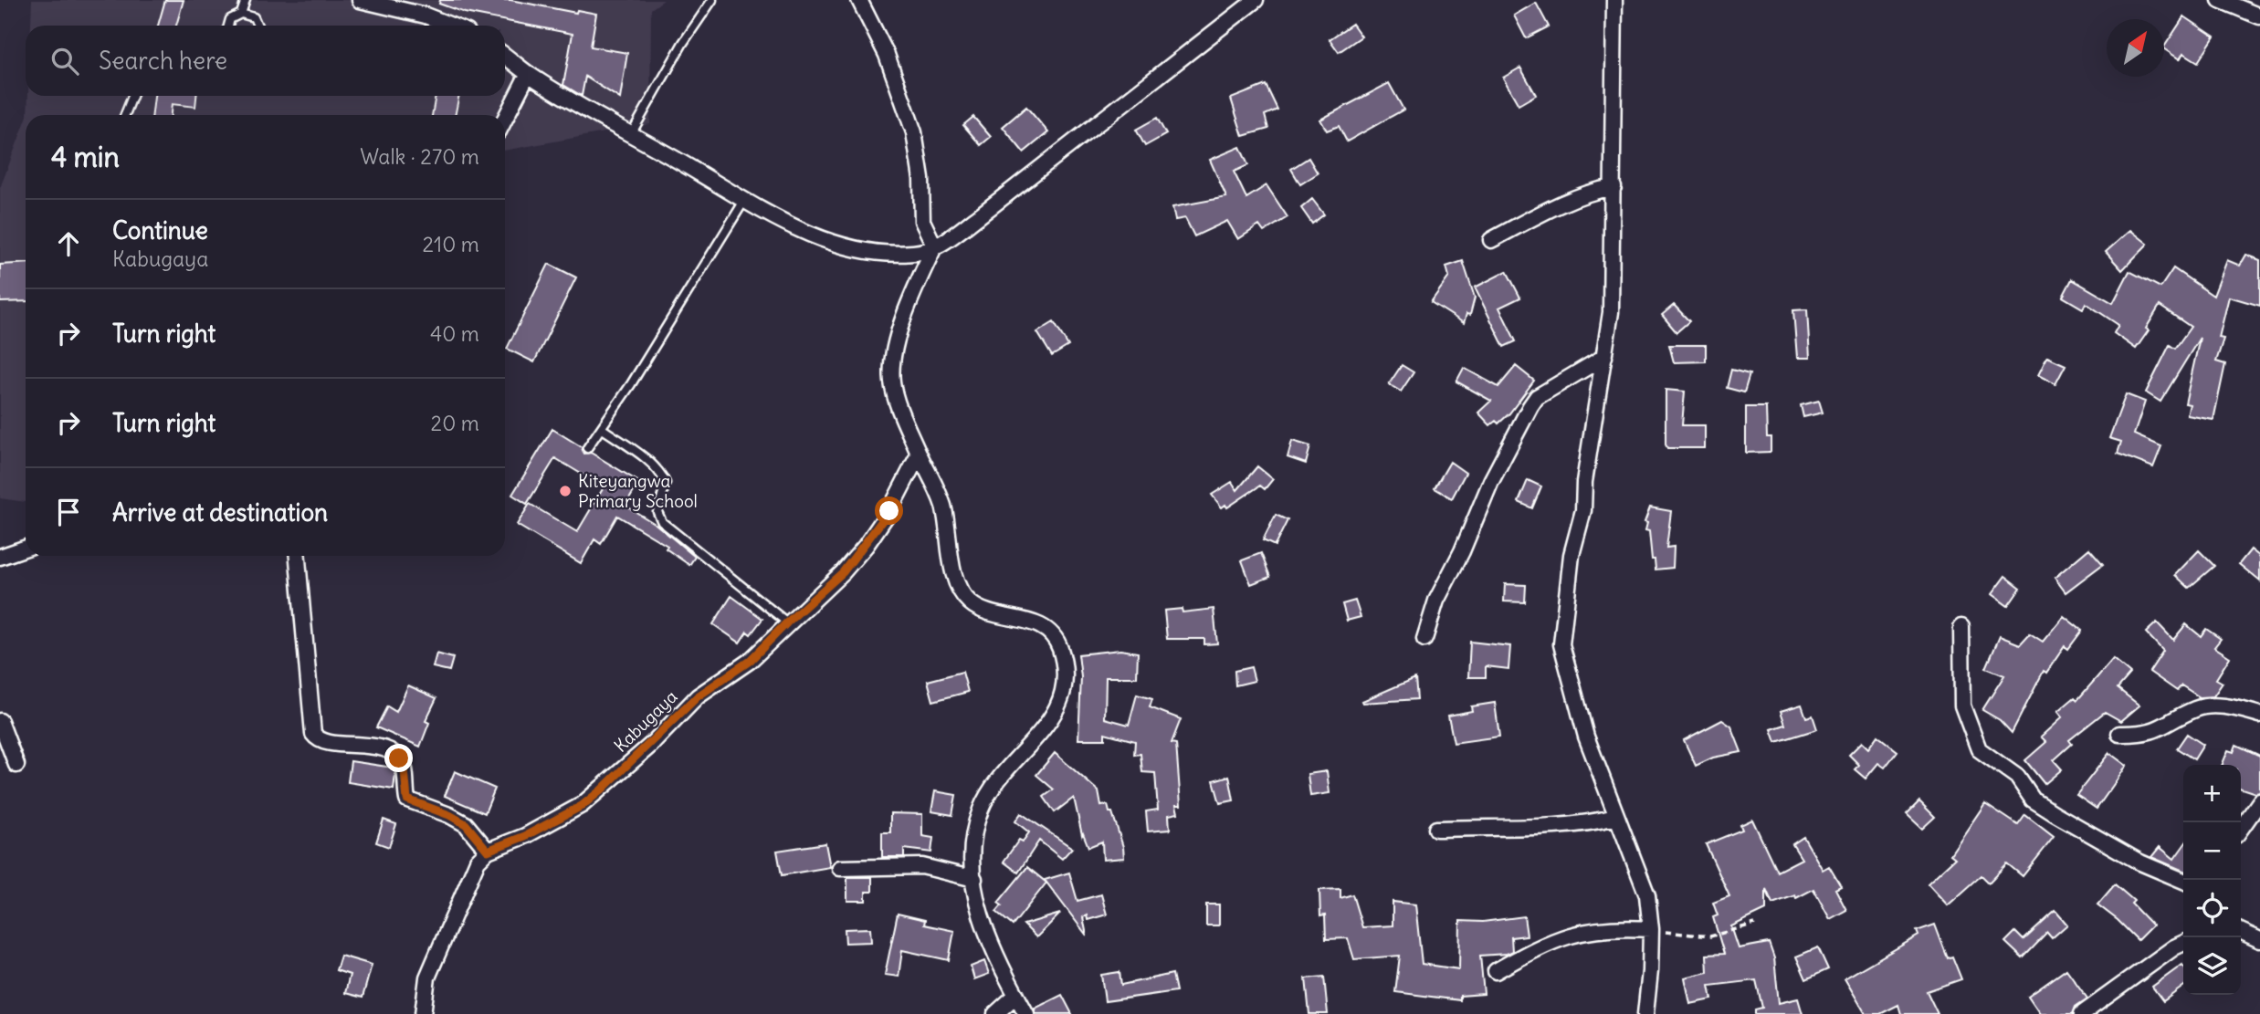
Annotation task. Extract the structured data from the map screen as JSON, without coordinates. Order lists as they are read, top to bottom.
{
  "streets": {
    "street": ["Kabugaya"]
  },
  "places": ["Kiteyangwa Primary School"],
  "north": "top right",
  "page": {
    "search": "Search here",
    "heading": ["4 min", "Walk · 270 m"],
    "list": [
      ["Continue", "Kabugaya", "210 m"],
      ["Turn right", "40 m"],
      ["Turn right", "20 m"],
      "Arrive at destination"
    ],
    "map_buttons": ["+", "−"]
  }
}
